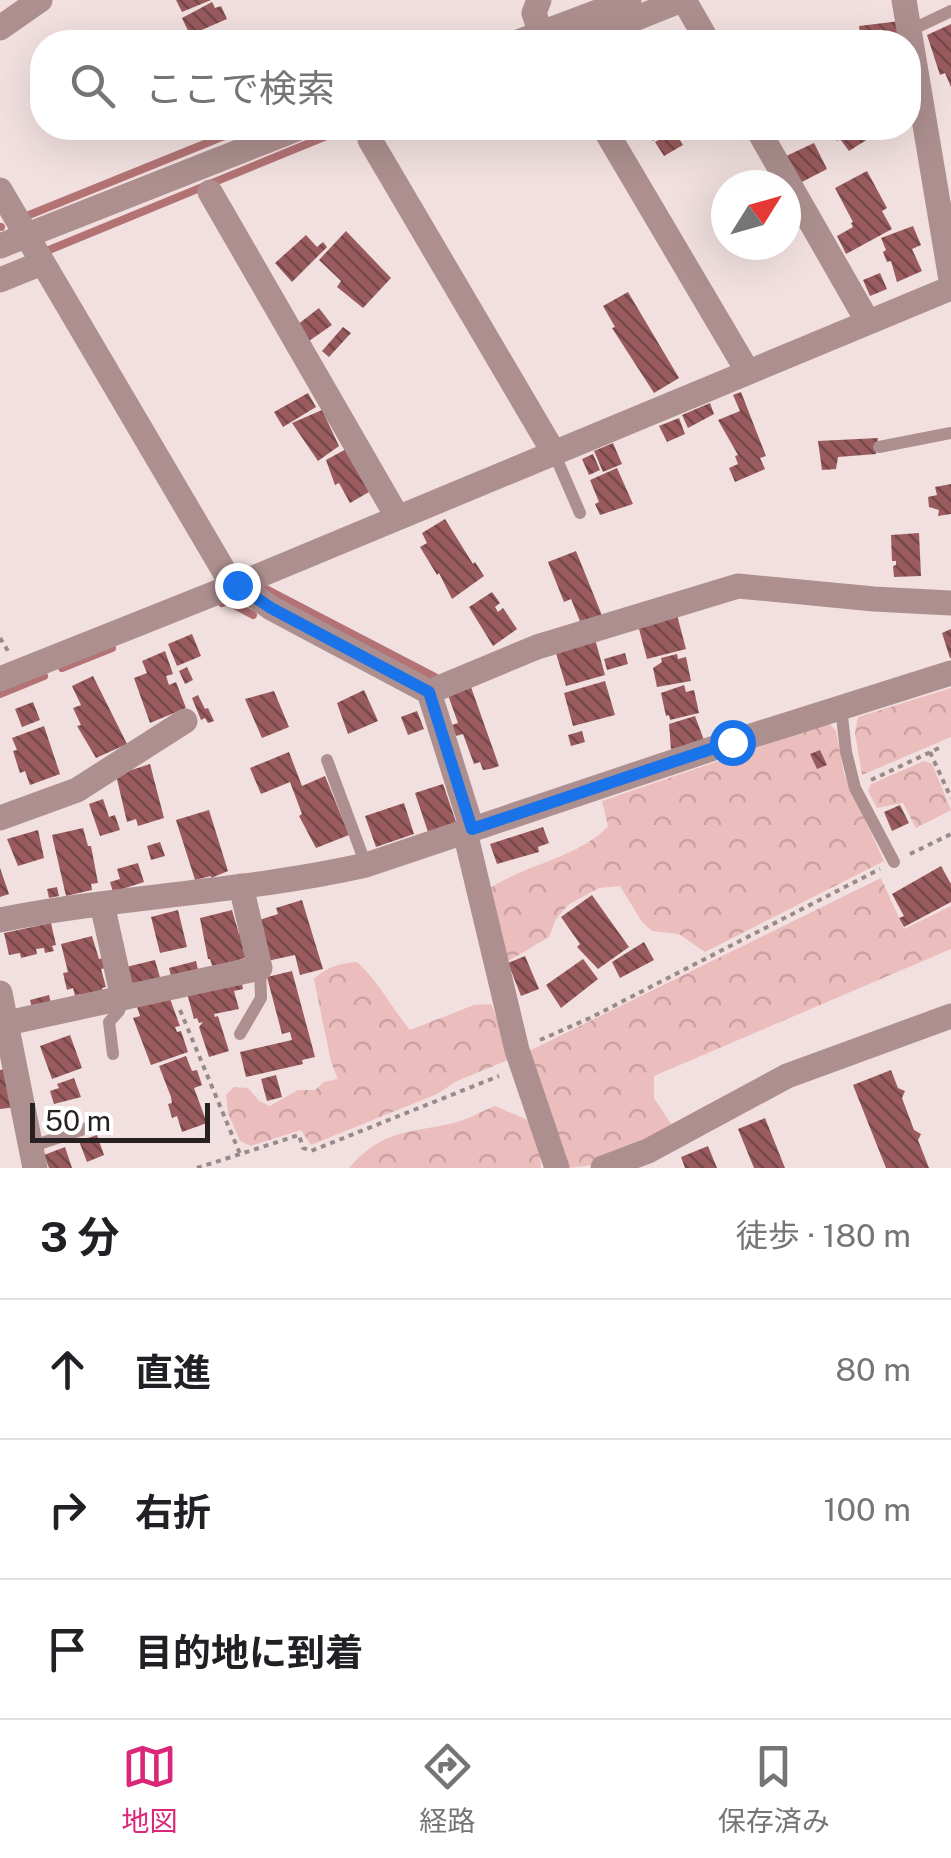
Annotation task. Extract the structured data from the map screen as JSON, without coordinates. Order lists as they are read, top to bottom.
{
  "scale_bar": "50 m",
  "north": "top right",
  "page": {
    "search": "ここで検索",
    "scale": "50 m",
    "heading": ["3 分", "徒歩 · 180 m"],
    "list": [
      ["直進", "80 m"],
      ["右折", "100 m"],
      "目的地に到着"
    ],
    "nav": ["地図", "経路", "保存済み"]
  }
}
